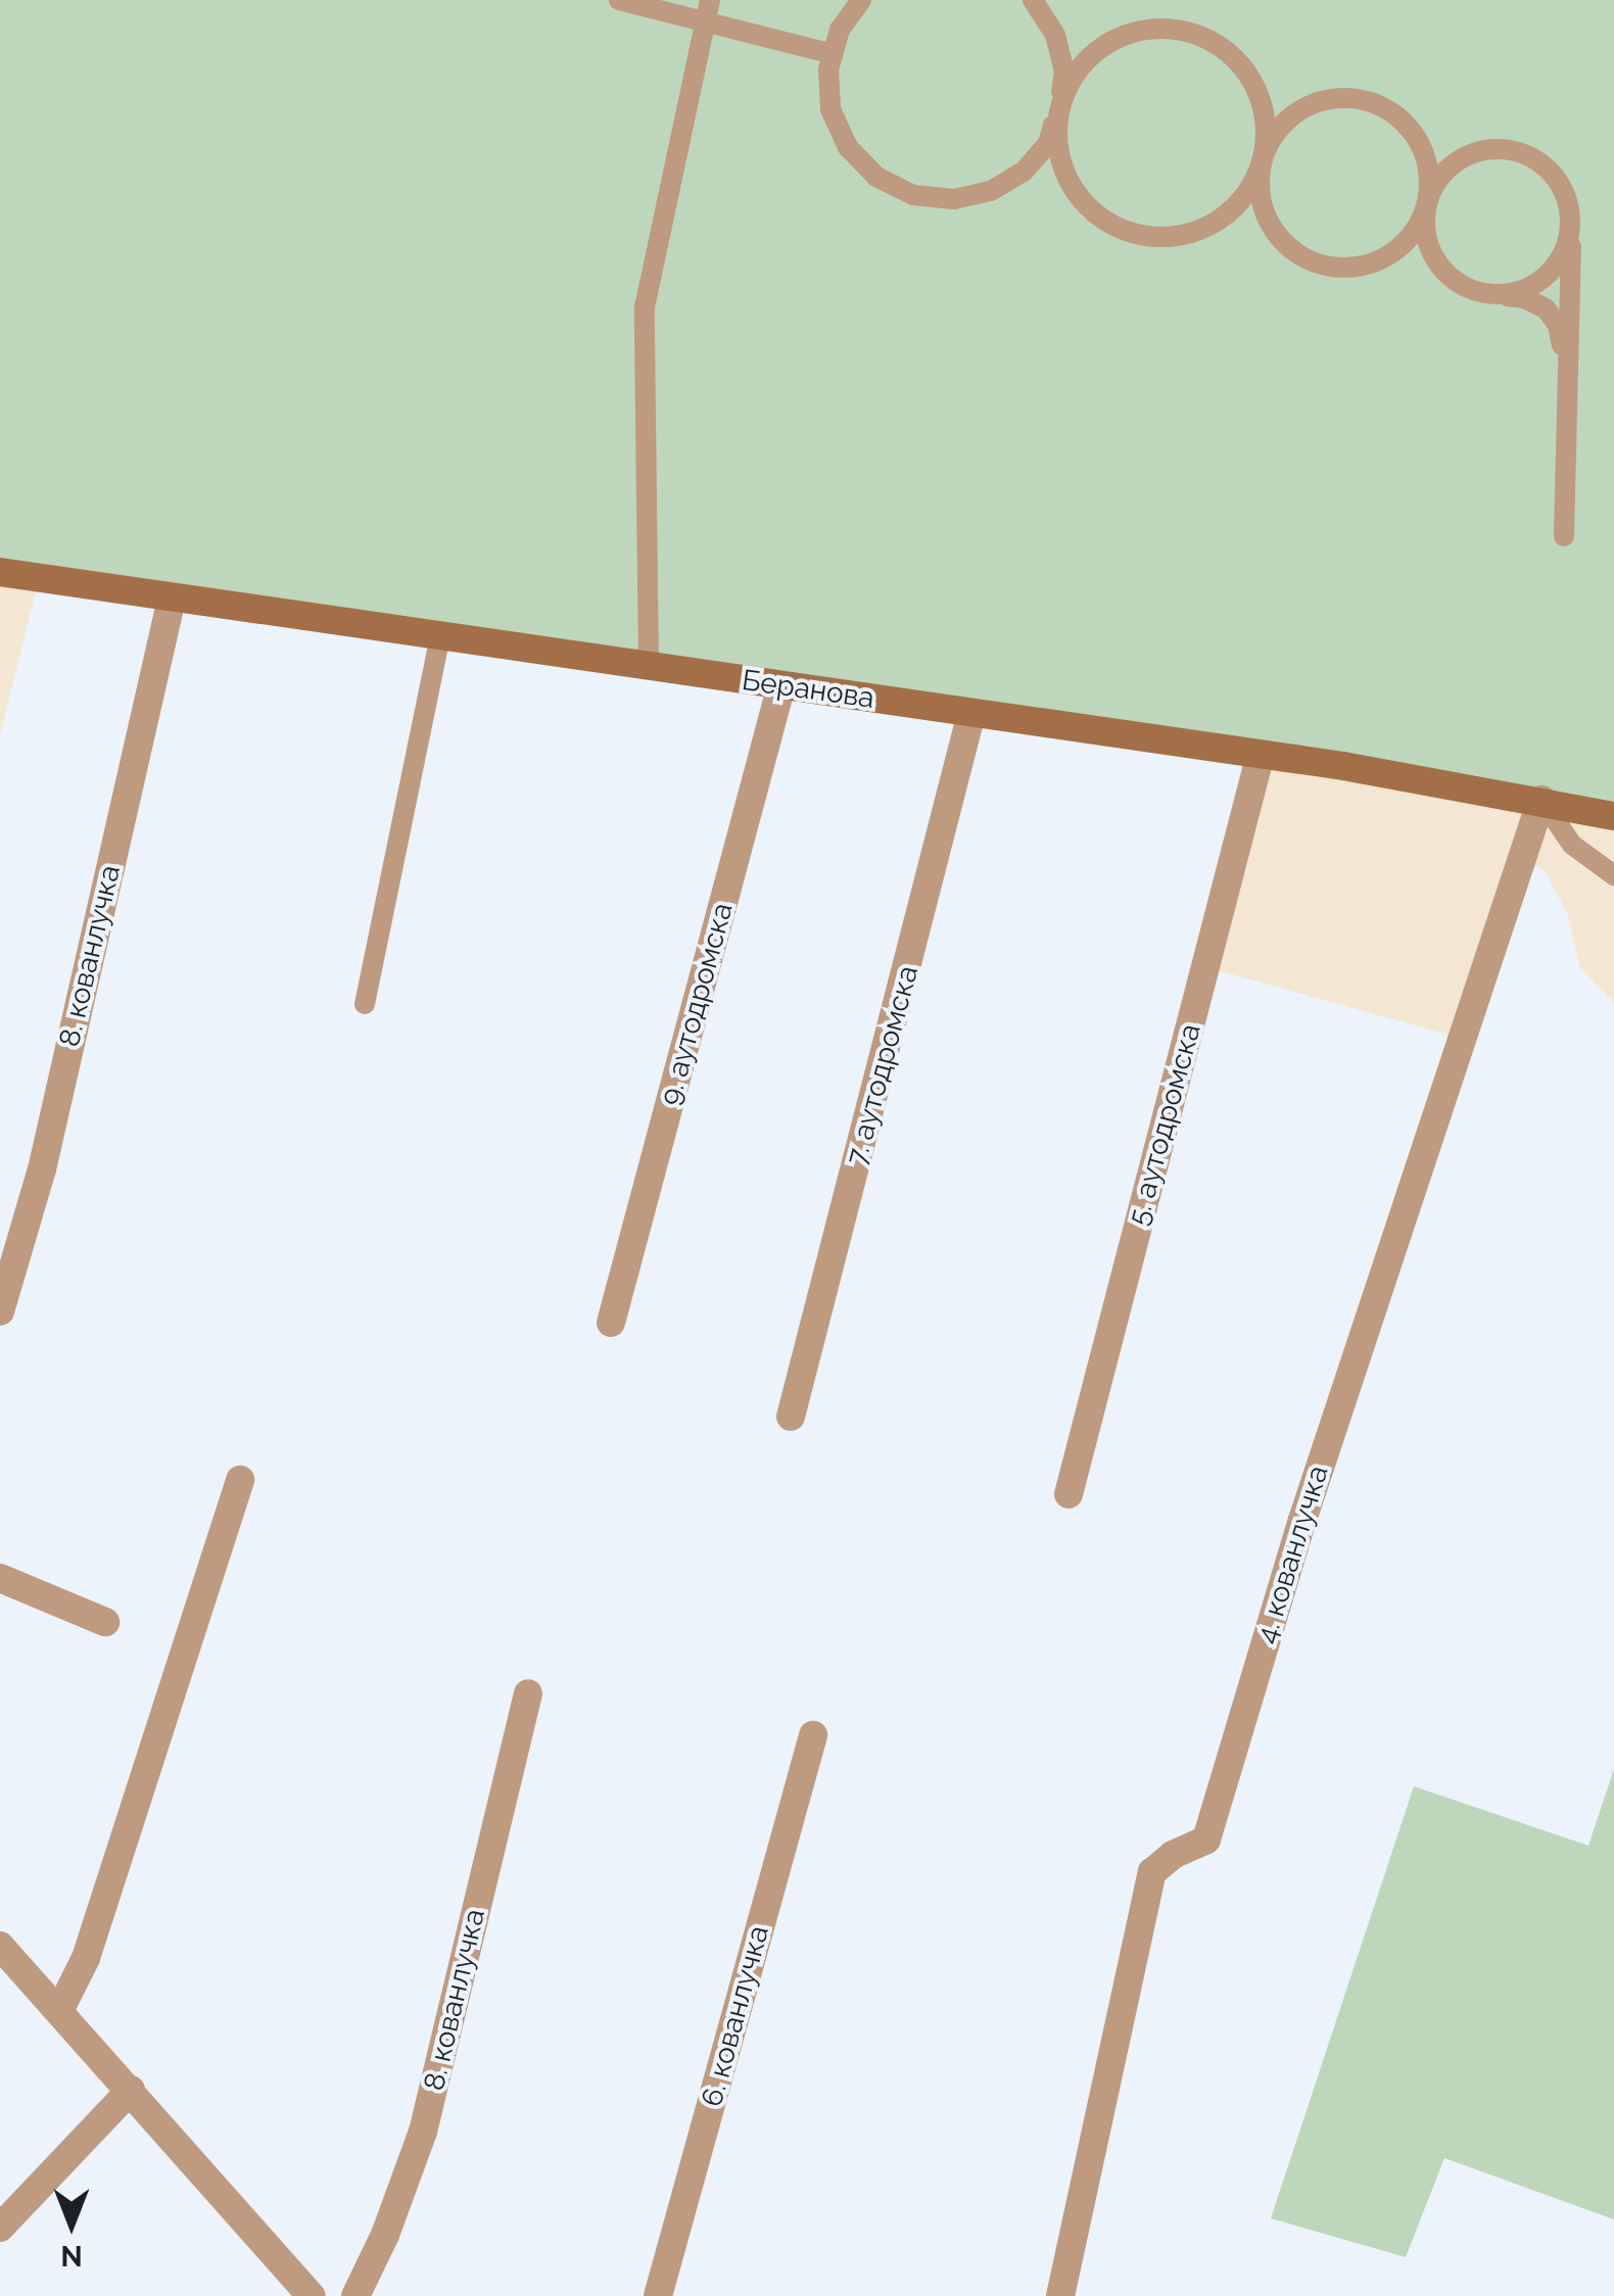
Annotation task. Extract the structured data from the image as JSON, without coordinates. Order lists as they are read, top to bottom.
{
  "streets": {
    "main road": ["Беранова"],
    "street": [
      "8. кованлучка",
      "9. аутодромска",
      "7. аутодромска",
      "5. аутодромска",
      "4. кованлучка",
      "6. кованлучка"
    ]
  },
  "crossings": [
    ["Беранова", "8. кованлучка"],
    ["Беранова", "9. аутодромска"],
    ["Беранова", "7. аутодромска"],
    ["Беранова", "5. аутодромска"],
    ["Беранова", "4. кованлучка"]
  ],
  "north": "bottom"
}
